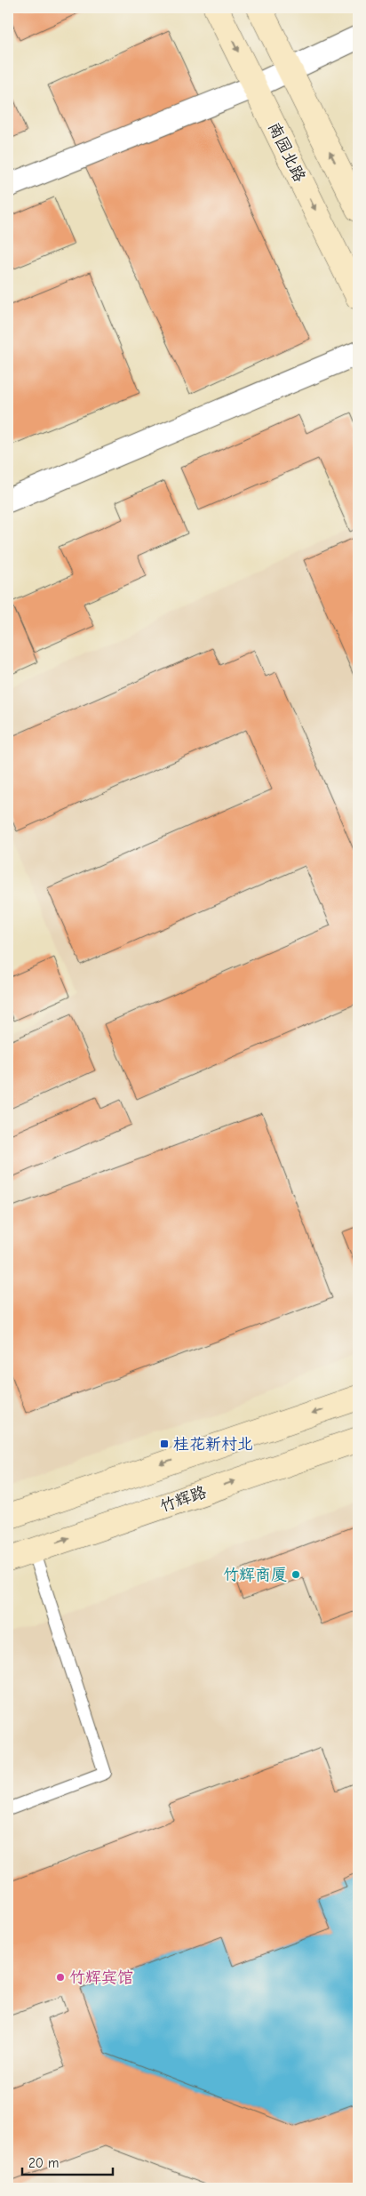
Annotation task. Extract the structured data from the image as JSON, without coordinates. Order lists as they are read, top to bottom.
{
  "streets": {
    "main road": ["南园北路", "竹辉路"]
  },
  "places": {
    "transit": ["桂花新村北"],
    "other": ["竹辉商厦", "竹辉宾馆"]
  },
  "scale_bar": "20 m"
}
